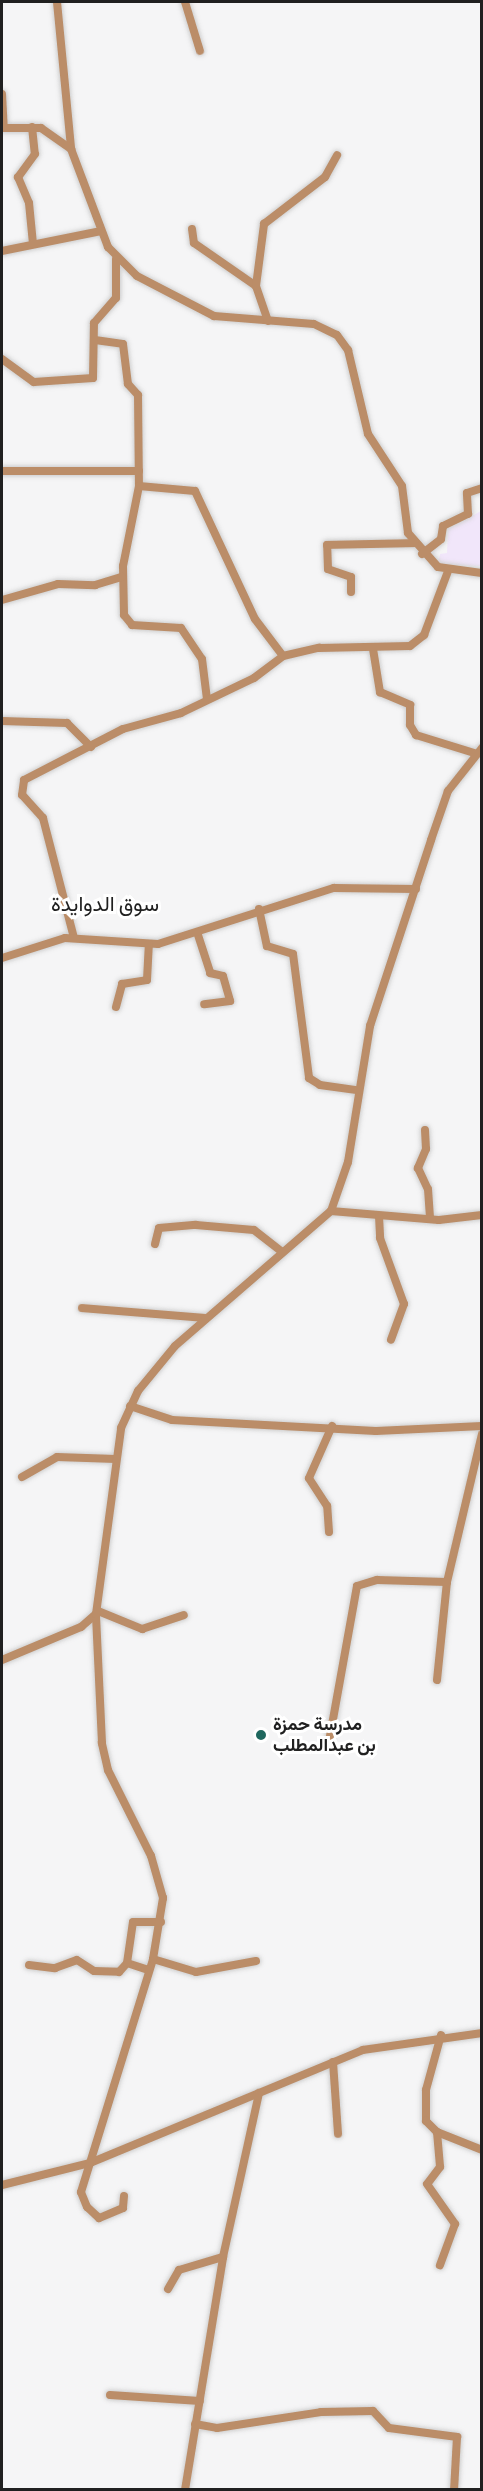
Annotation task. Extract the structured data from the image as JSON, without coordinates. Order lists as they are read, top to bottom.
{
  "districts": ["سوق الدوايدة"],
  "places": ["مدرسة حمزة بن عبدالمطلب"]
}
